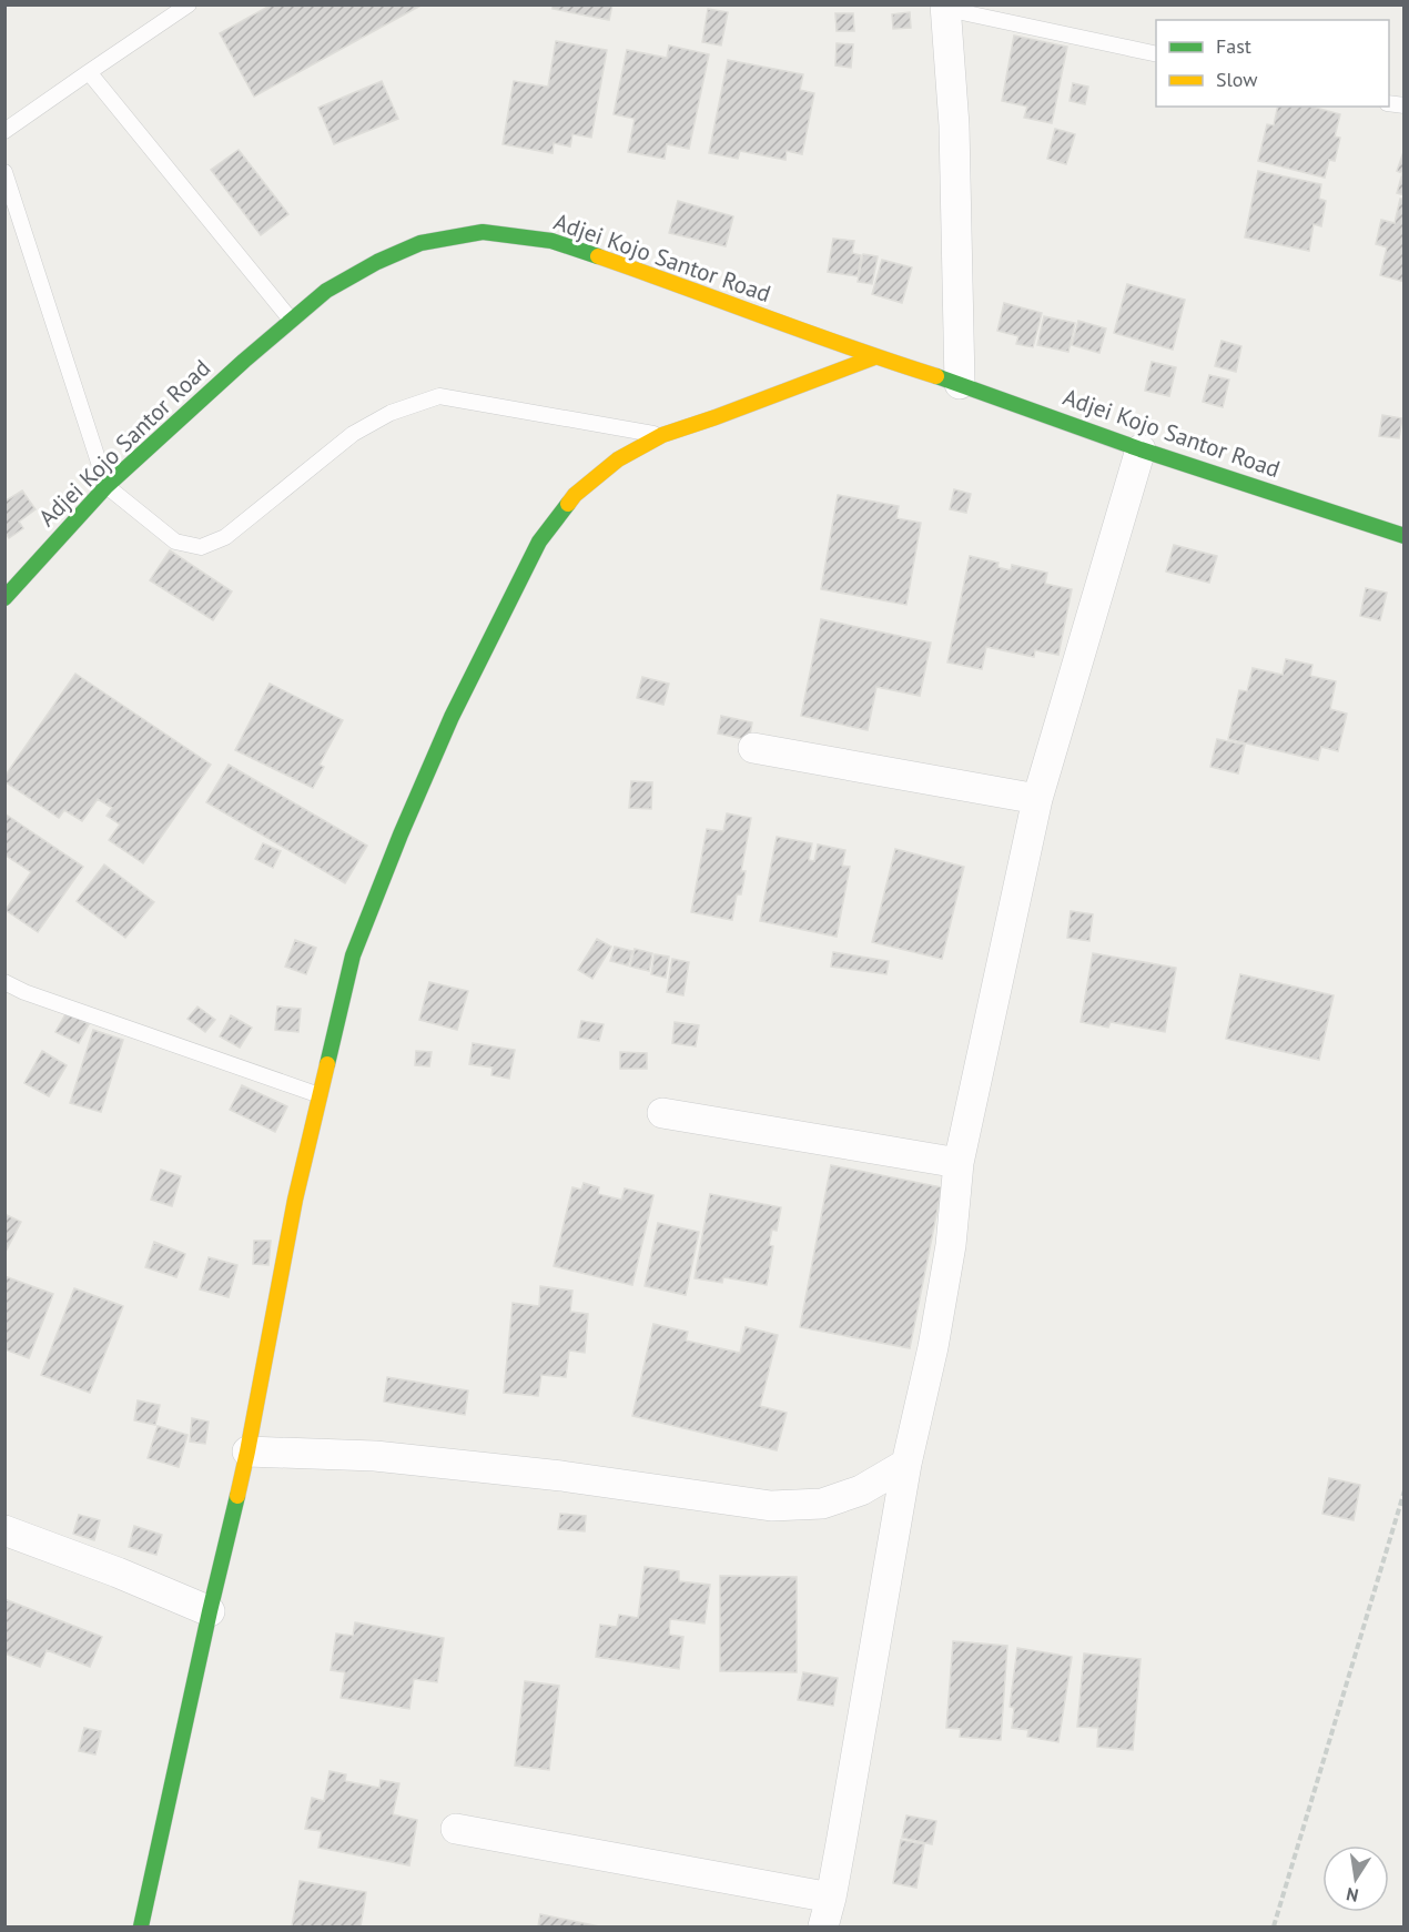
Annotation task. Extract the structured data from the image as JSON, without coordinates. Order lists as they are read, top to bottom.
{
  "streets": {
    "street": ["Adjei Kojo Santor Road"]
  },
  "legend": ["Fast", "Slow"],
  "north": "bottom"
}
